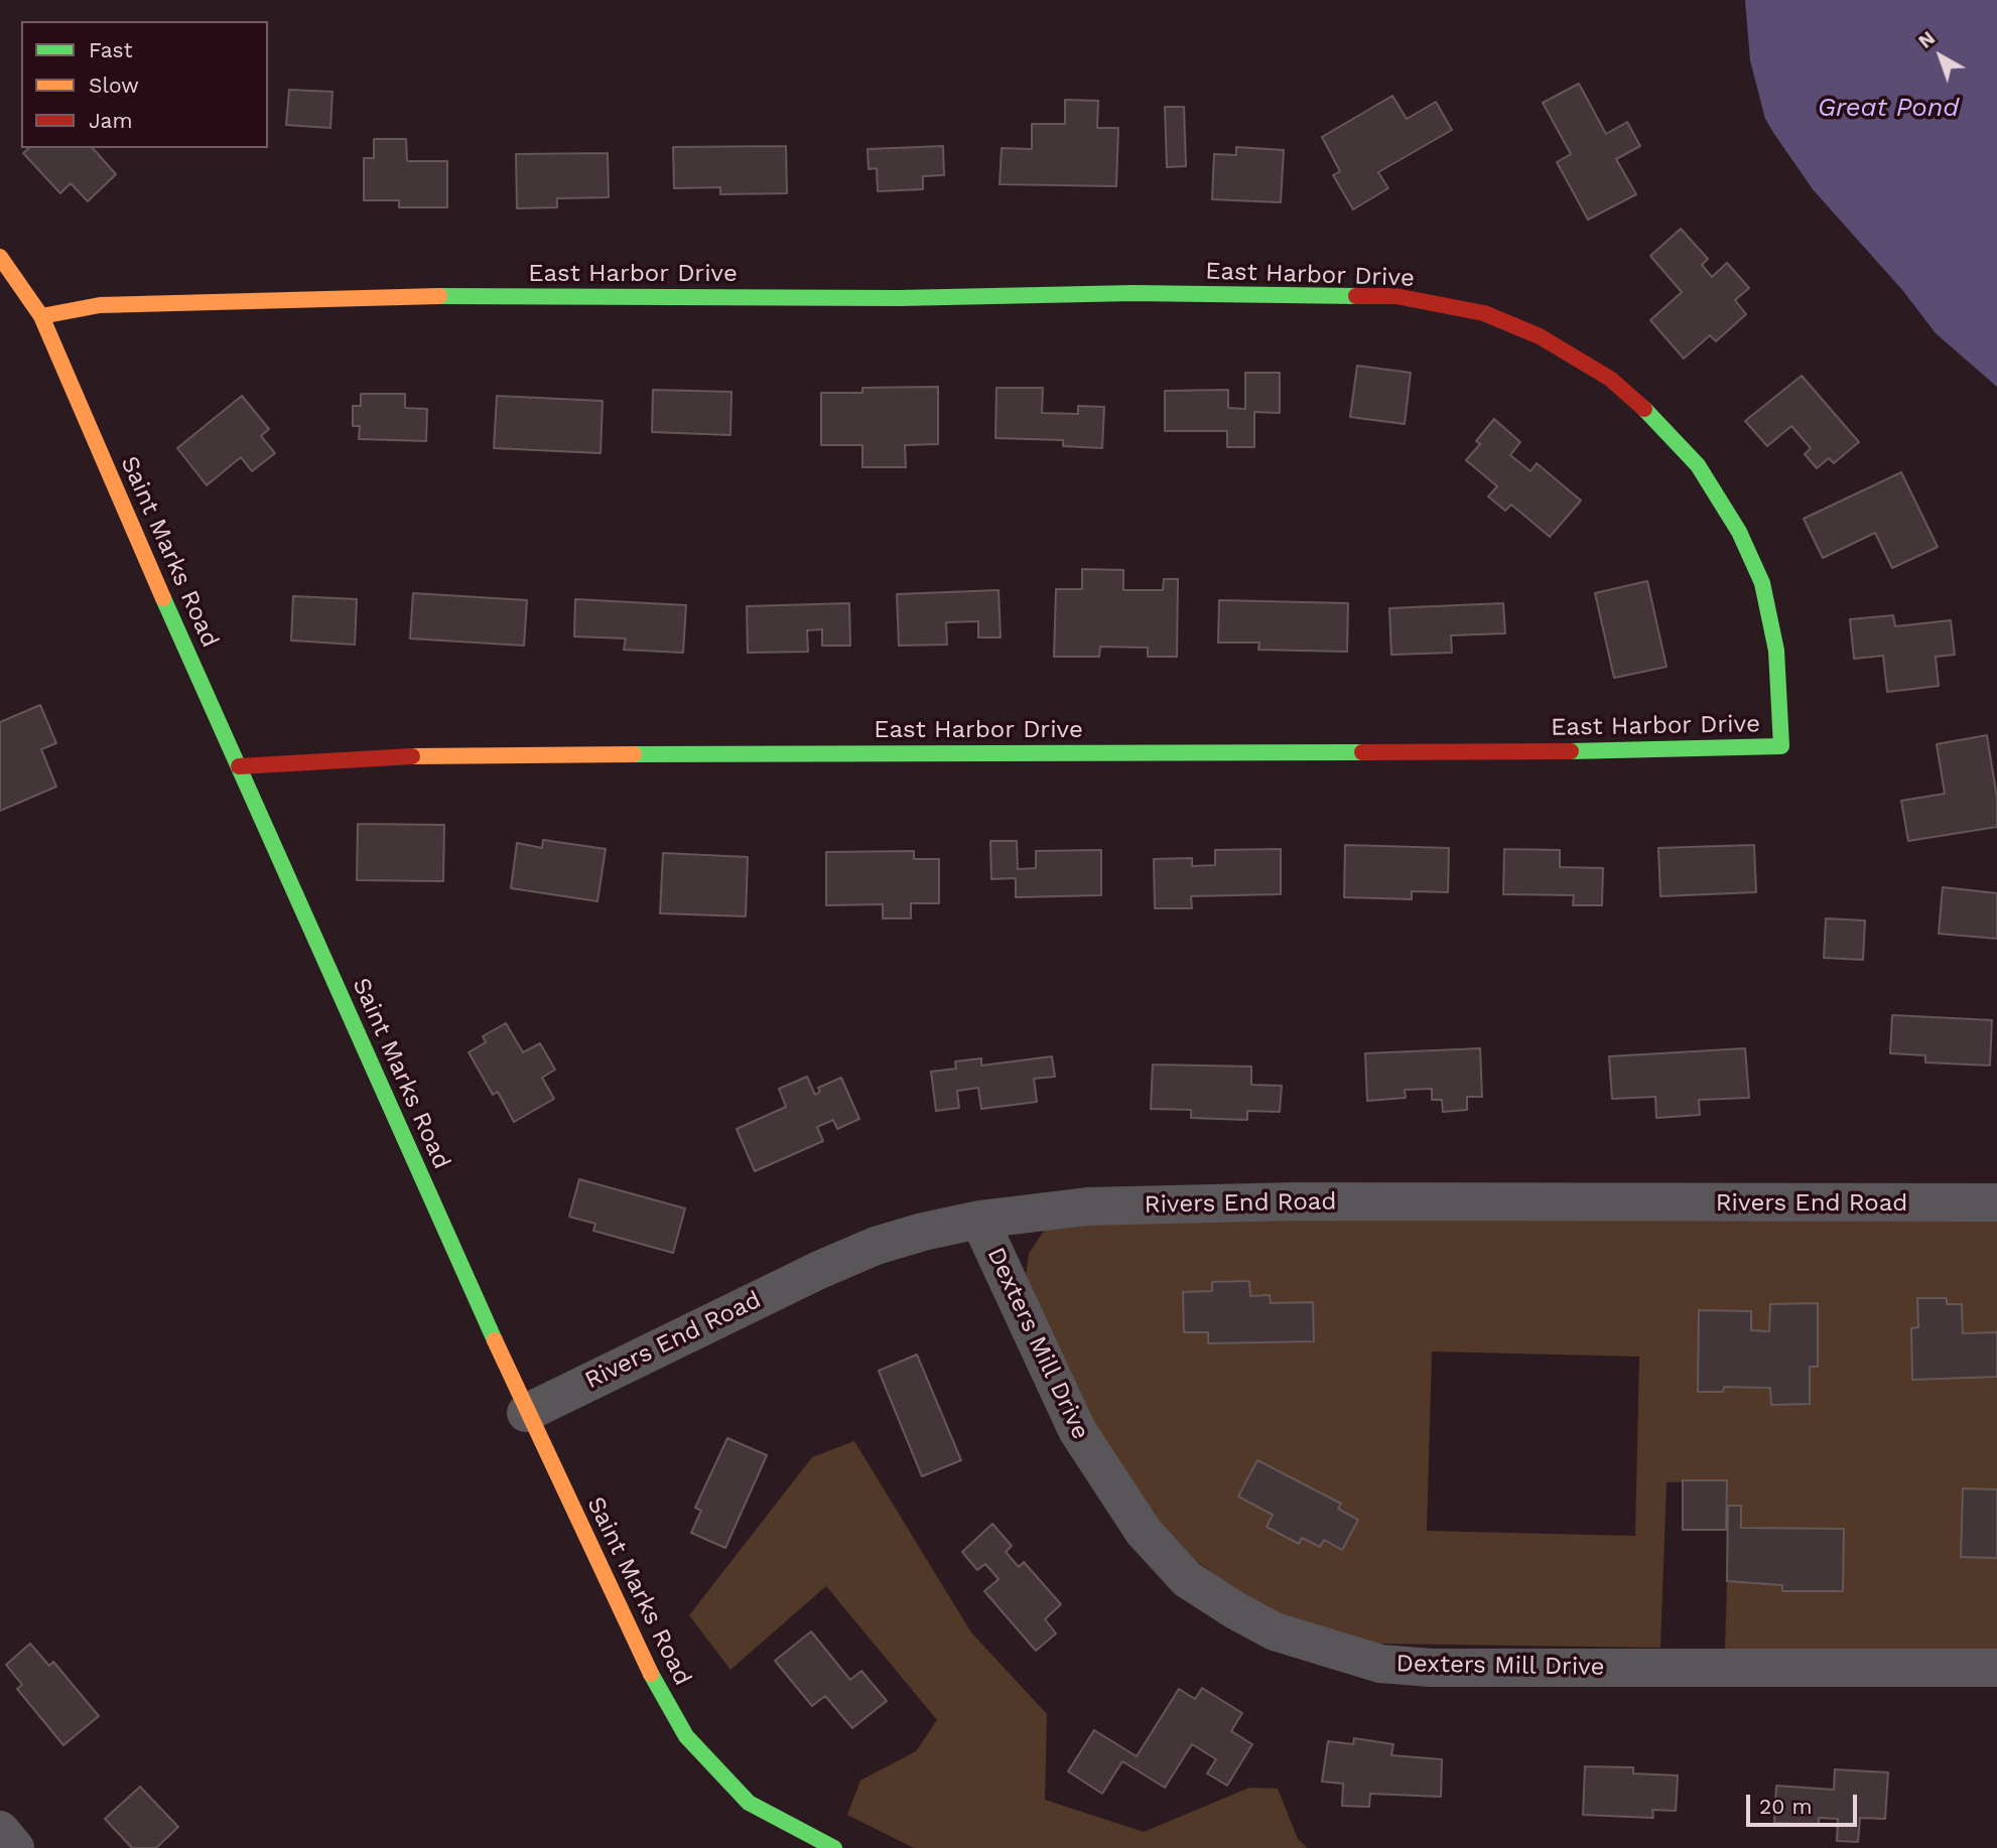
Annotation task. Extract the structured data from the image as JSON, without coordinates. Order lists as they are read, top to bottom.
{
  "streets": {
    "street": [
      "East Harbor Drive",
      "Saint Marks Road",
      "Rivers End Road",
      "Dexters Mill Drive"
    ]
  },
  "crossings": [
    ["East Harbor Drive", "Saint Marks Road"],
    ["Saint Marks Road", "Rivers End Road"],
    ["Rivers End Road", "Dexters Mill Drive"]
  ],
  "water": ["Great Pond"],
  "legend": ["Fast", "Slow", "Jam"],
  "scale_bar": "20 m",
  "north": "top left"
}
